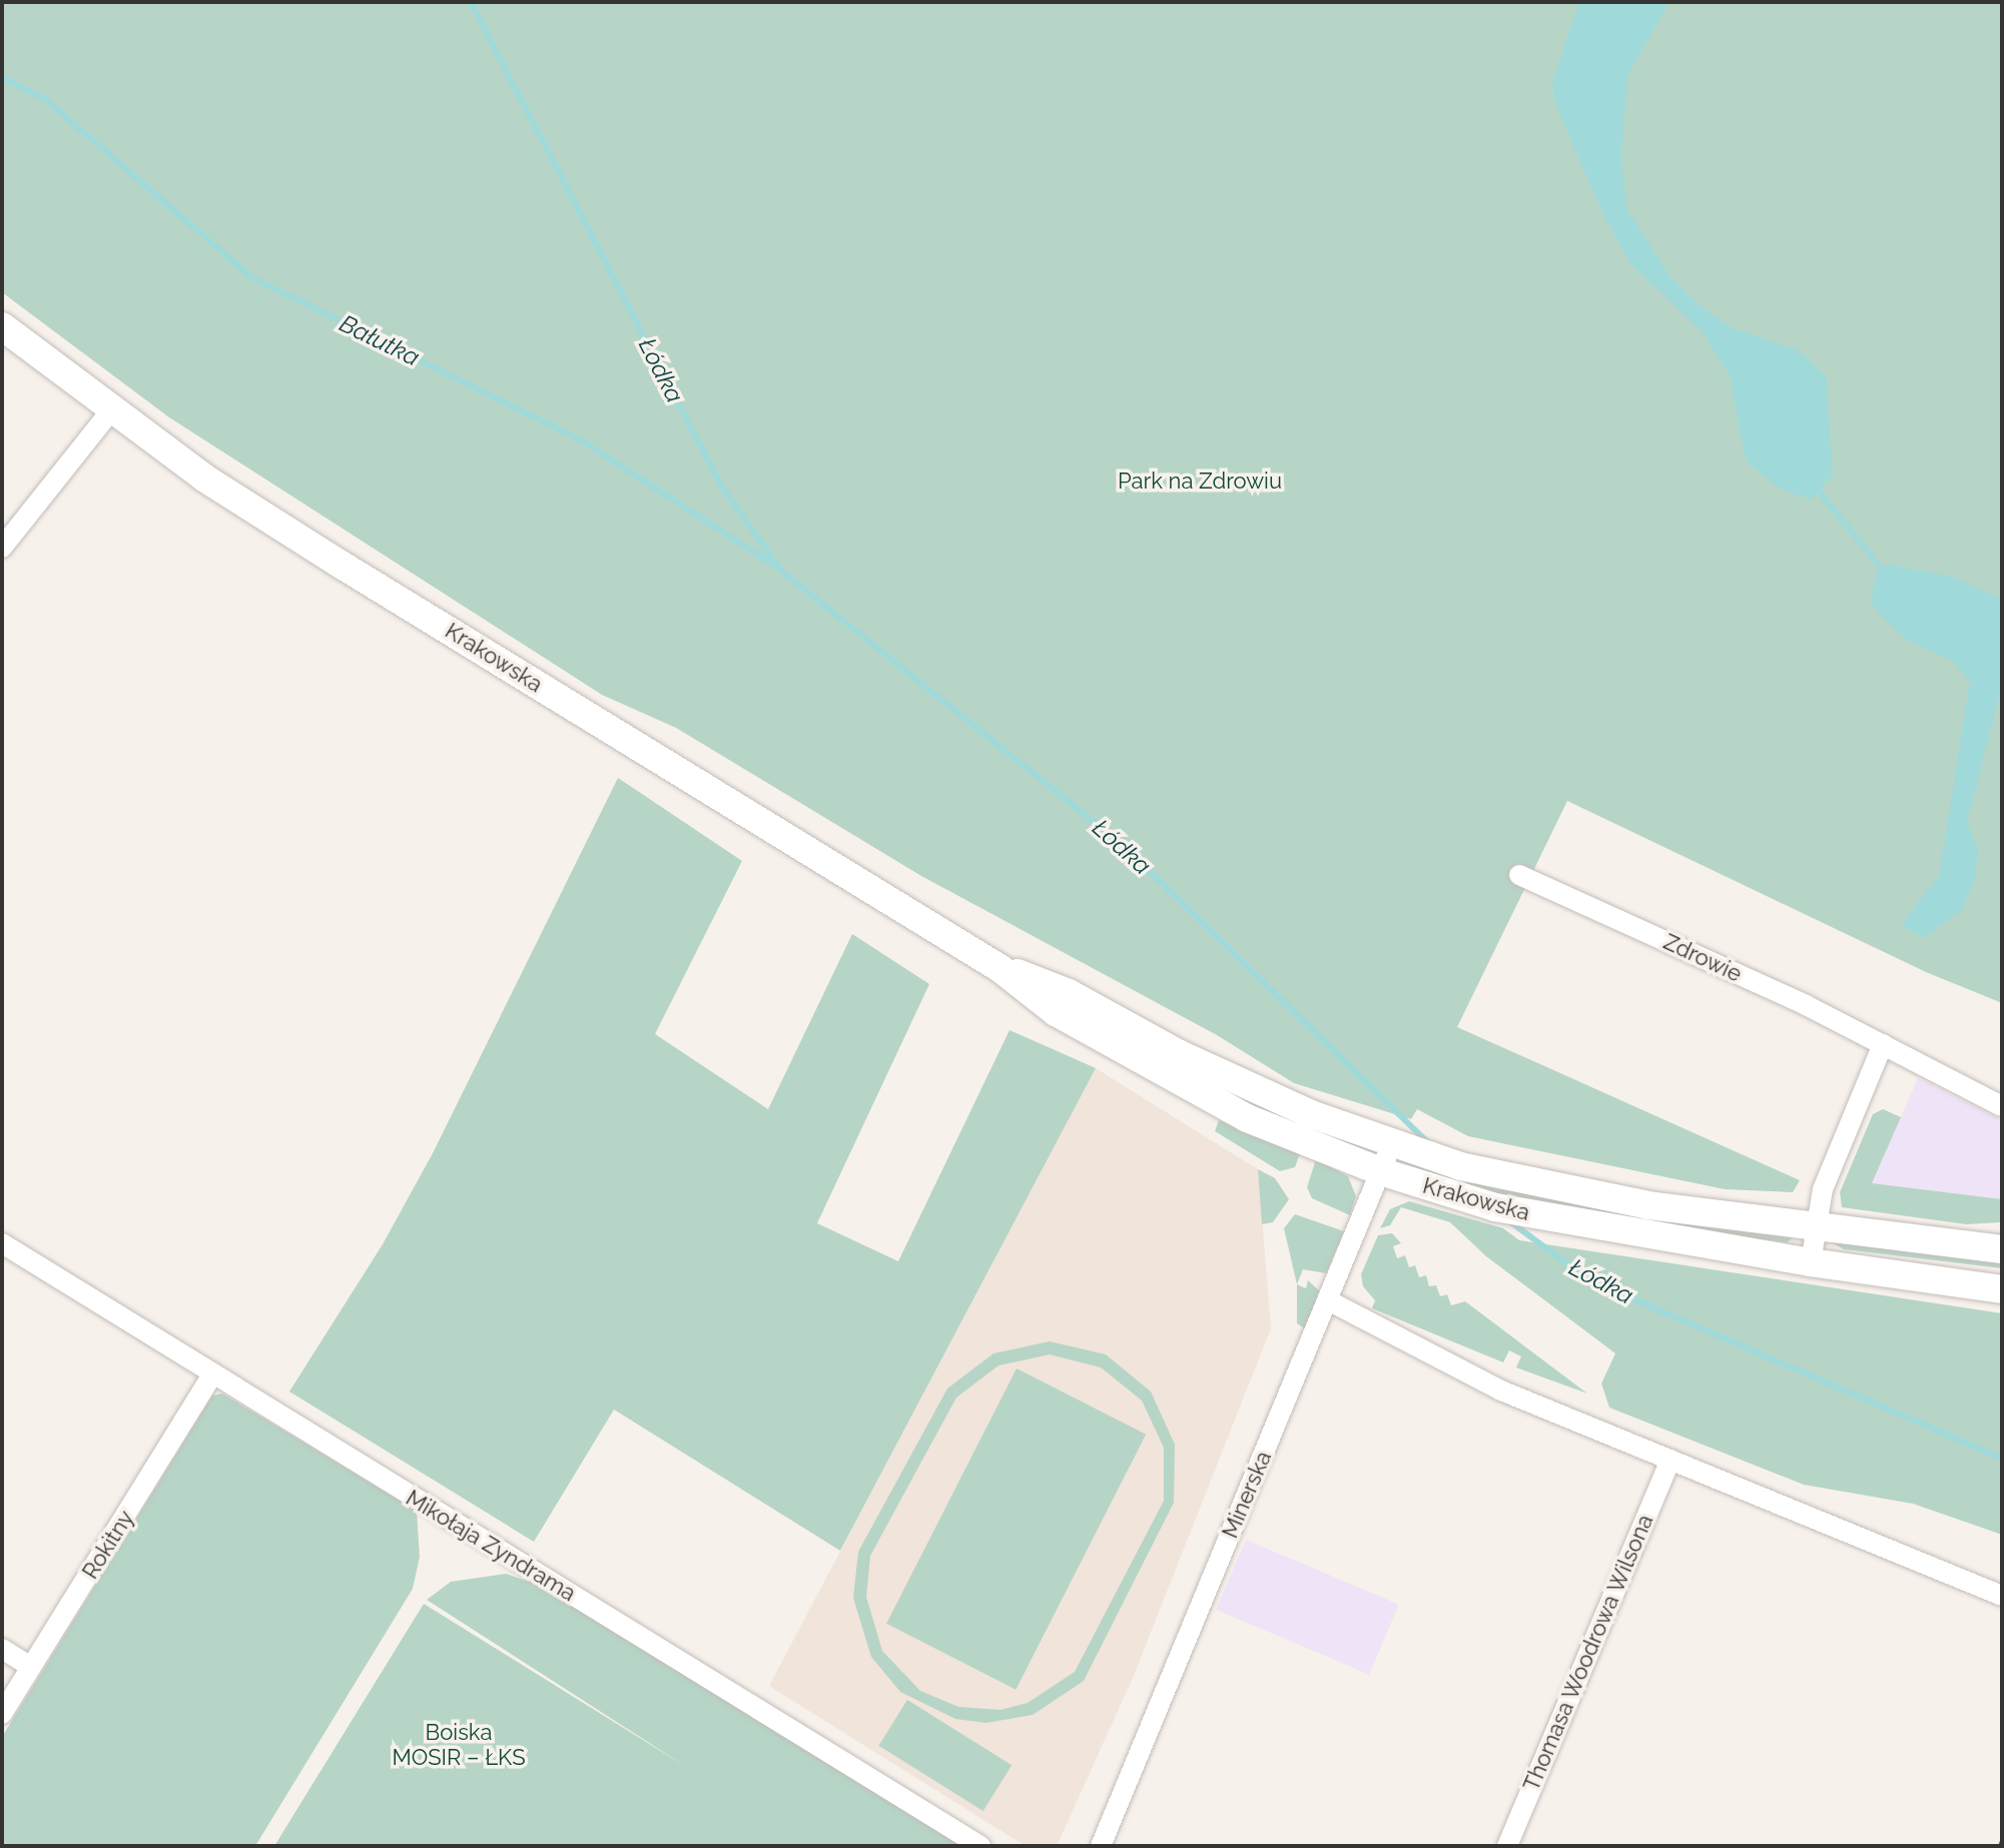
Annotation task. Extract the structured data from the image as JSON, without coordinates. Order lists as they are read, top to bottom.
{
  "streets": {
    "main road": ["Krakowska"],
    "street": [
      "Zdrowie",
      "Minerska",
      "Rokitny",
      "Mikołaja Zyndrama",
      "Thomasa Woodrowa Wilsona"
    ]
  },
  "crossings": [
    ["Krakowska", "Minerska"],
    ["Rokitny", "Mikołaja Zyndrama"]
  ],
  "water": ["Bałutka", "Łódka"],
  "parks": ["Park na Zdrowiu", "Boiska MOSIR – ŁKS"]
}
